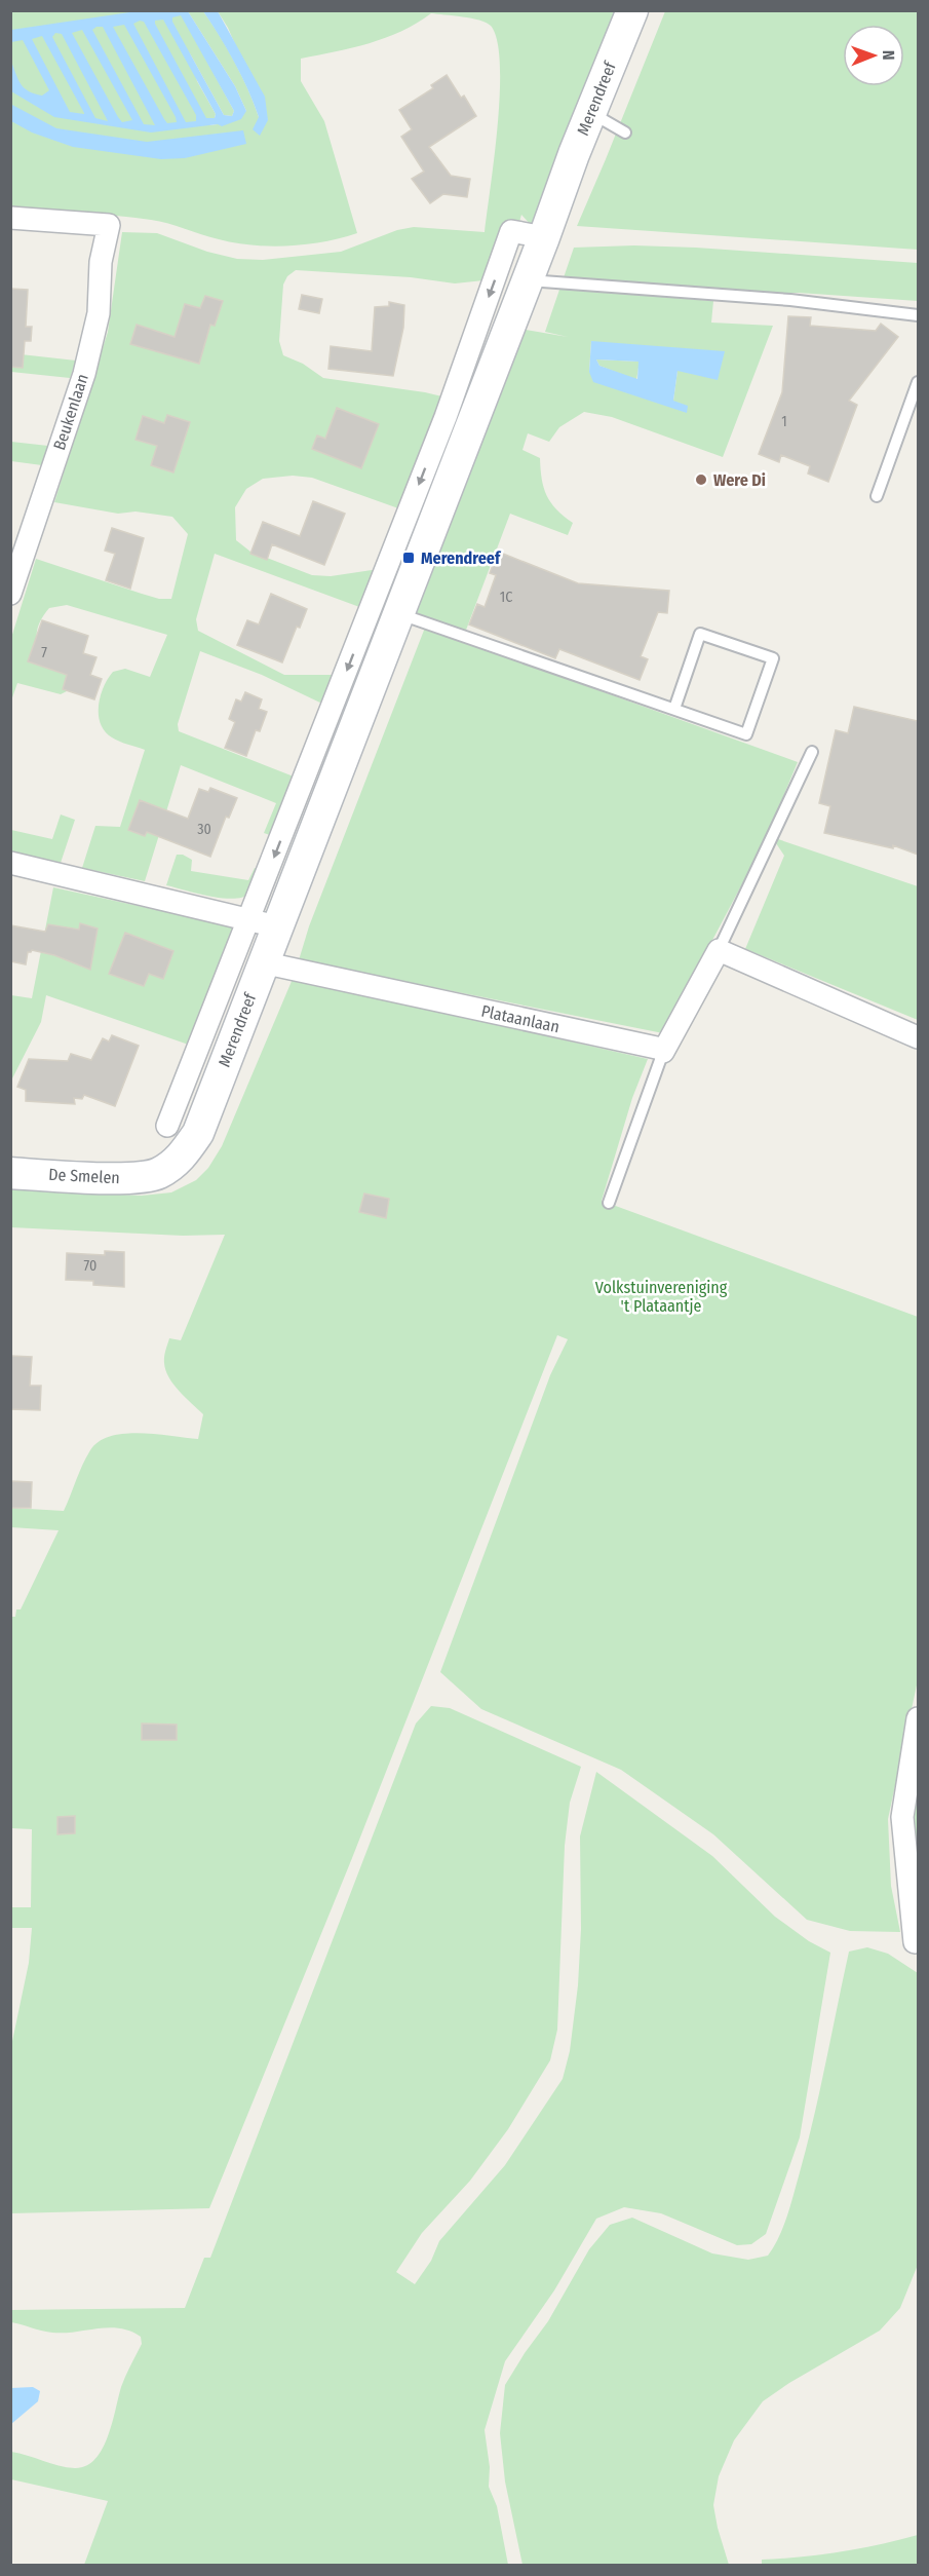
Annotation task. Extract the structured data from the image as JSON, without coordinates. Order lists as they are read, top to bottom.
{
  "streets": {
    "street": [
      "Merendreef",
      "Beukenlaan",
      "Plataanlaan",
      "De Smelen"
    ]
  },
  "crossings": [
    ["Merendreef", "Plataanlaan"],
    ["Merendreef", "De Smelen"]
  ],
  "parks": ["Volkstuinvereniging 't Plataantje"],
  "places": {
    "other": ["Were Di"],
    "transit": ["Merendreef"]
  },
  "house_numbers": [
    "1",
    "1C",
    "7",
    "30",
    "70"
  ],
  "north": "right"
}
